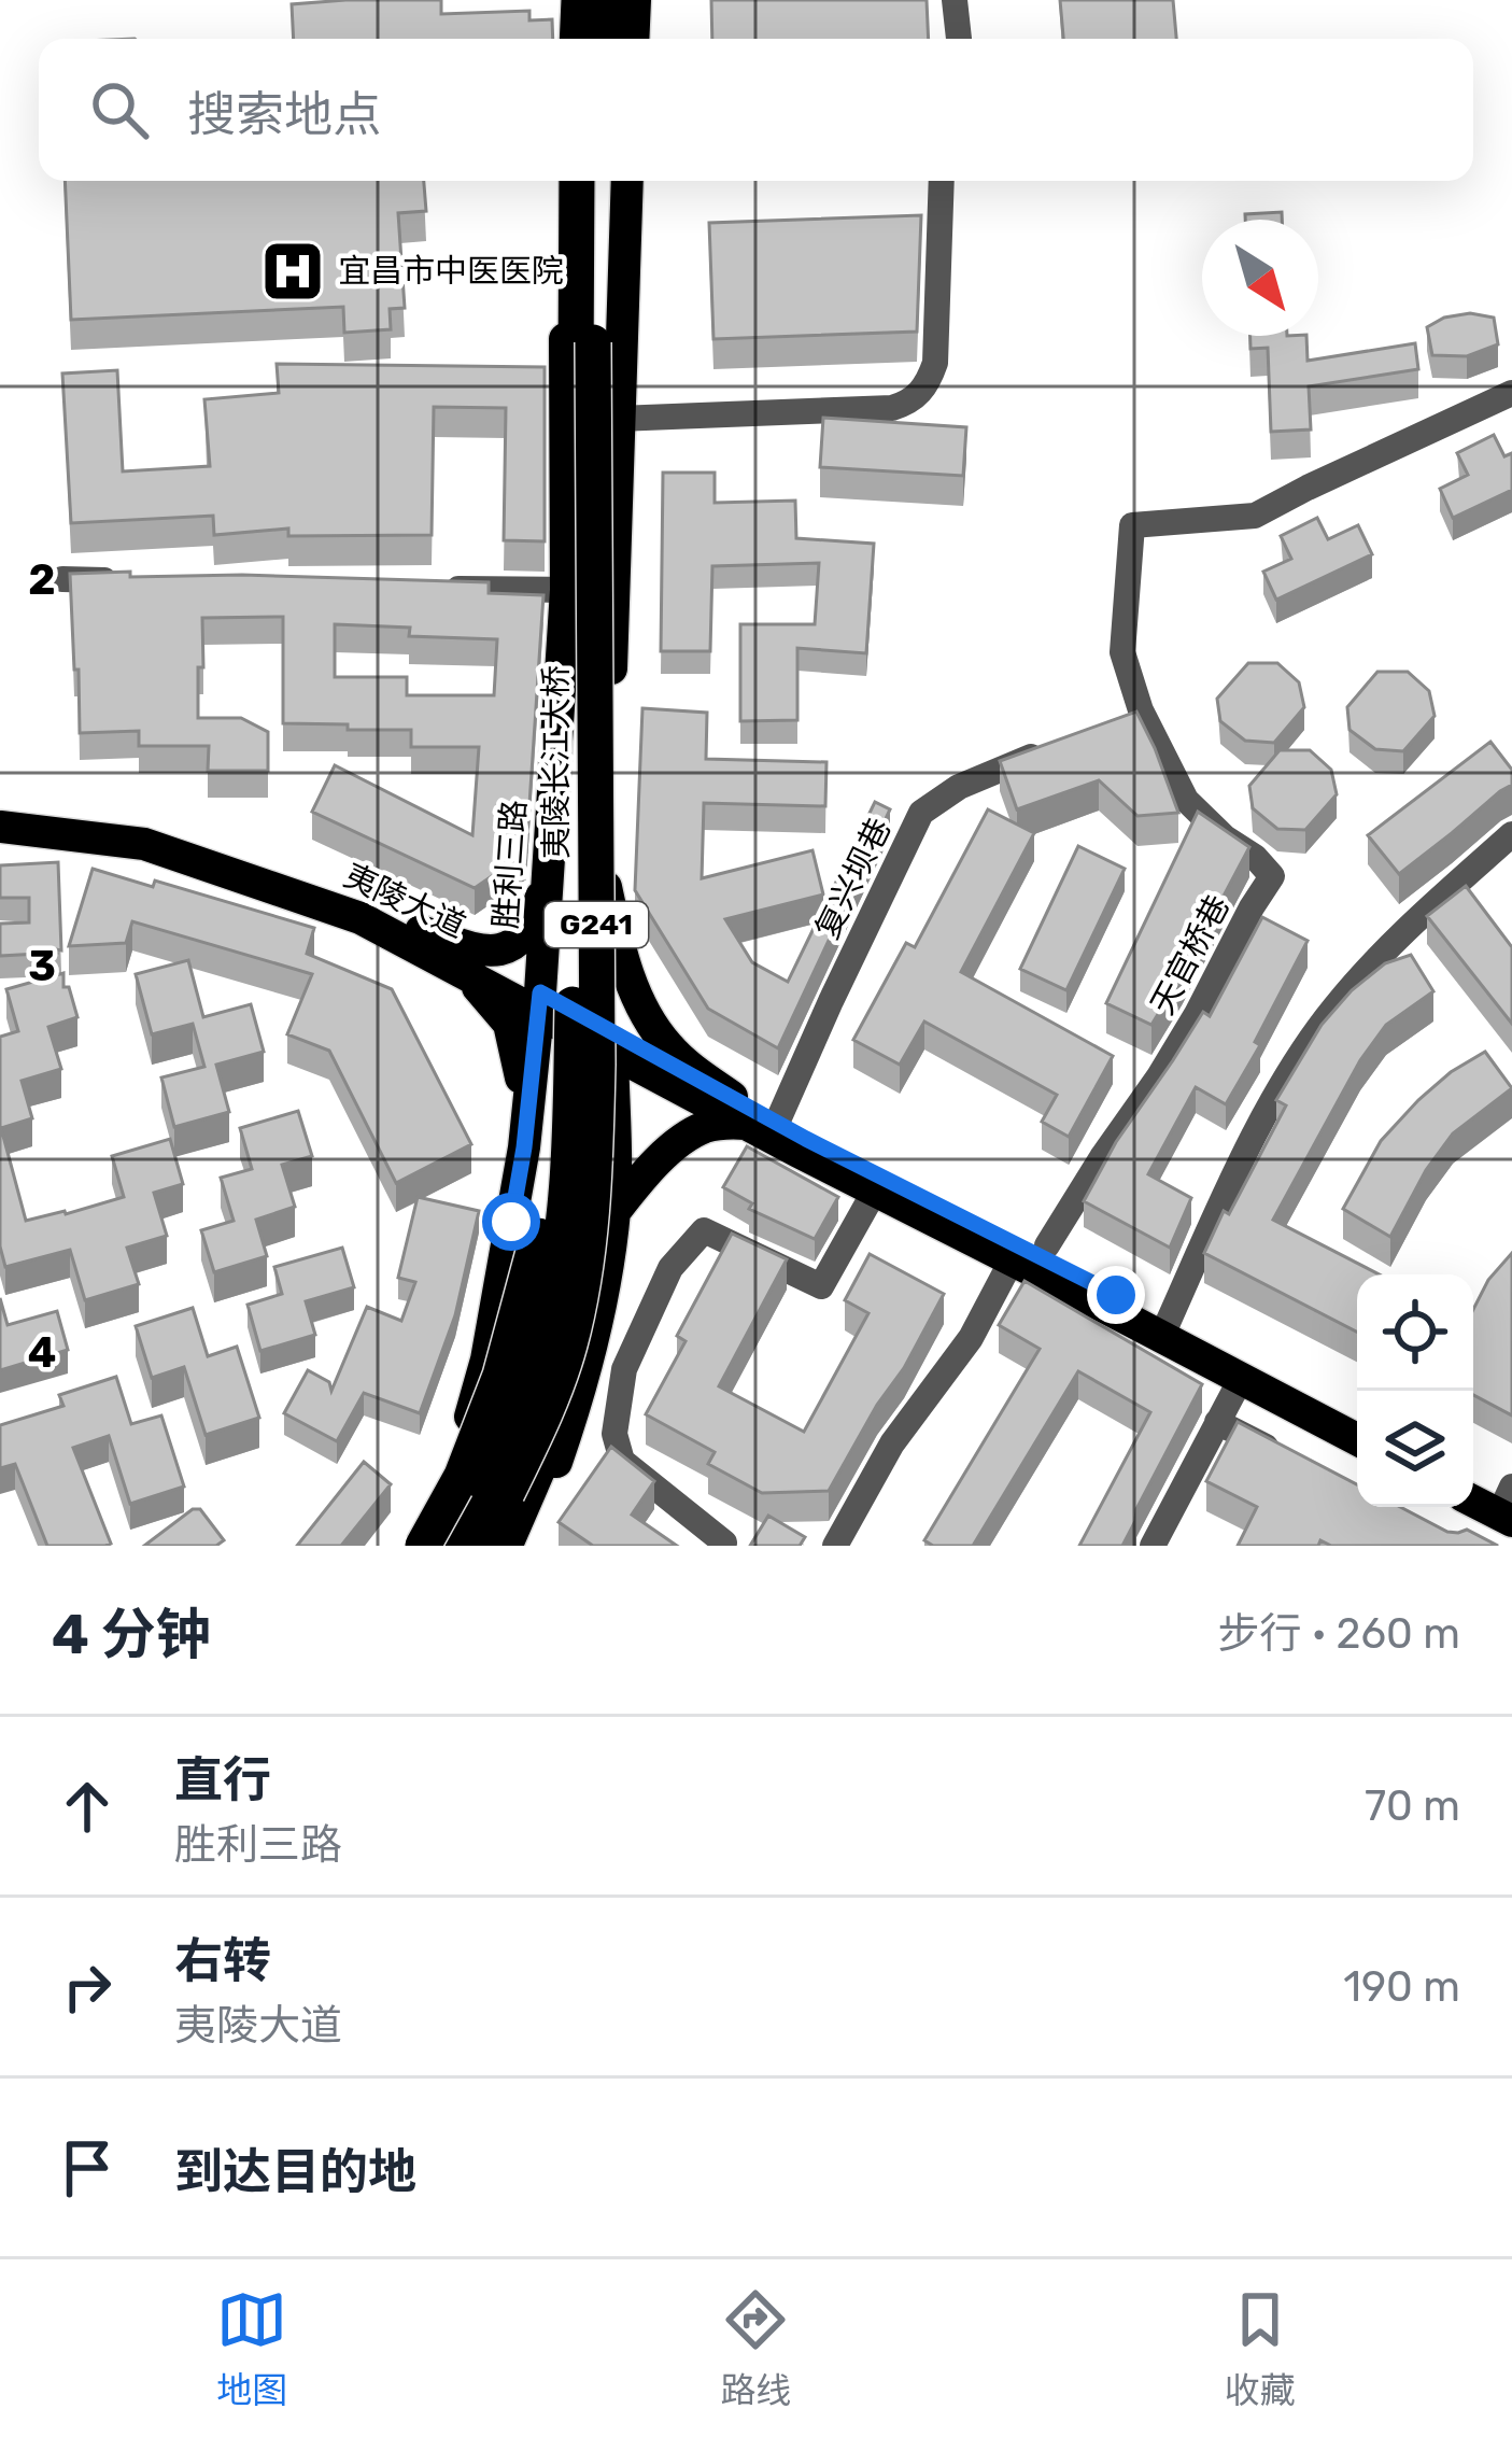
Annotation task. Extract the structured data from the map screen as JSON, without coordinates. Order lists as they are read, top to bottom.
{
  "streets": {
    "highway": ["夷陵长江大桥", "G241"],
    "main road": ["胜利三路", "夷陵大道"],
    "street": ["复兴坝巷", "天官桥巷"]
  },
  "crossings": [
    ["夷陵长江大桥", "胜利三路"],
    ["夷陵长江大桥", "夷陵大道"],
    ["夷陵长江大桥", "G241"],
    ["胜利三路", "夷陵大道"],
    ["复兴坝巷", "夷陵大道"]
  ],
  "places": {
    "hospital": ["宜昌市中医医院"]
  },
  "north": "bottom right",
  "page": {
    "search": "搜索地点",
    "heading": ["4 分钟", "步行 · 260 m"],
    "list": [
      ["直行", "胜利三路", "70 m"],
      ["右转", "夷陵大道", "190 m"],
      "到达目的地"
    ],
    "nav": ["地图", "路线", "收藏"]
  },
  "grid": {
    "rows": ["2", "3", "4"]
  }
}
